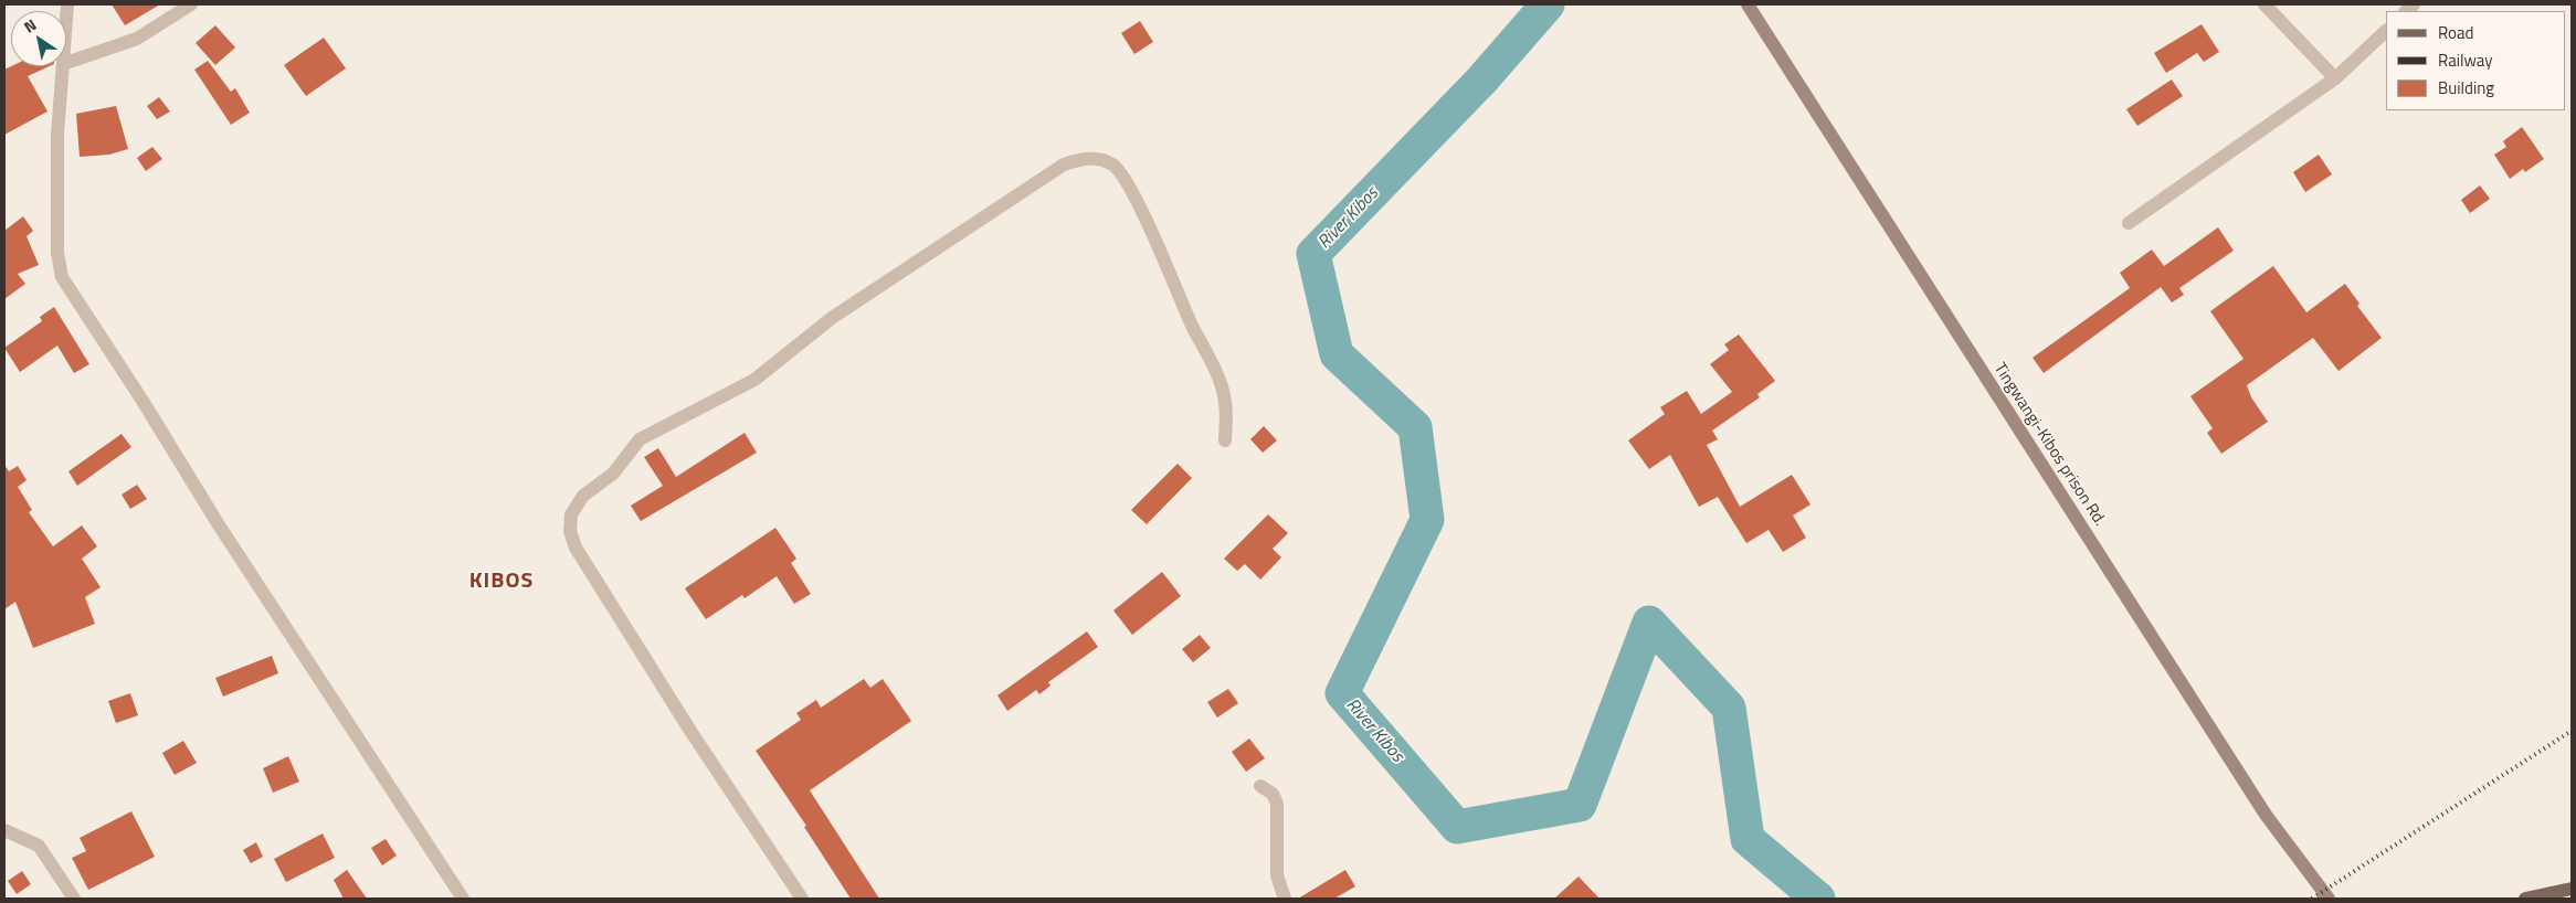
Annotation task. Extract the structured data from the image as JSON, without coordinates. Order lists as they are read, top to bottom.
{
  "streets": {
    "street": ["Tingwangi-Kibos prison Rd."]
  },
  "districts": ["KIBOS"],
  "water": ["River Kibos"],
  "legend": ["Road", "Railway", "Building"],
  "north": "top left"
}
